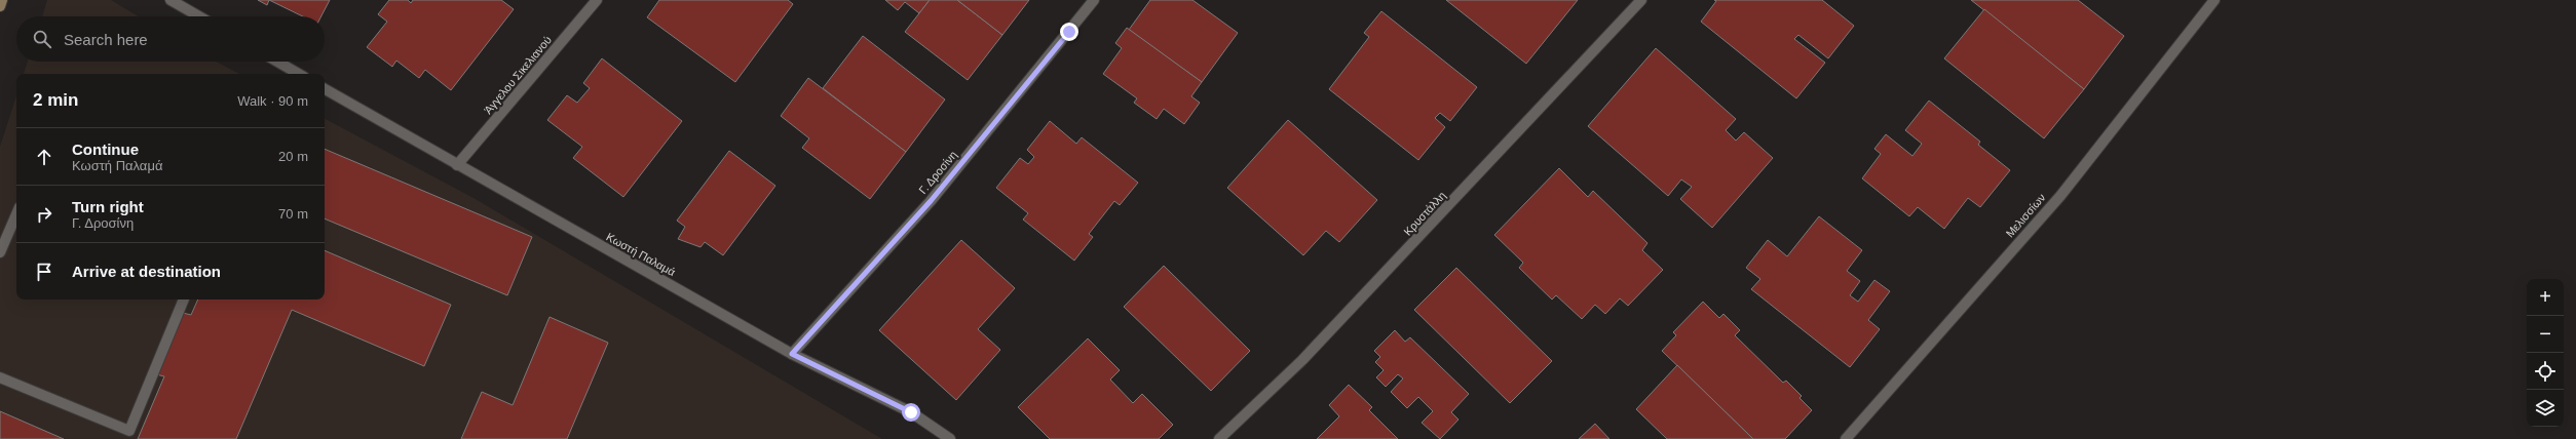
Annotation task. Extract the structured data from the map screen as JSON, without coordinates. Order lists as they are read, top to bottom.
{
  "streets": {
    "street": [
      "Άγγελου Σικελιανού",
      "Γ. Δροσίνη",
      "Κρυστάλλη",
      "Μελισσίων",
      "Κωστή Παλαμά"
    ]
  },
  "crossings": [
    ["Άγγελου Σικελιανού", "Κωστή Παλαμά"],
    ["Γ. Δροσίνη", "Κωστή Παλαμά"]
  ],
  "page": {
    "search": "Search here",
    "heading": ["2 min", "Walk · 90 m"],
    "list": [
      ["Continue", "Κωστή Παλαμά", "20 m"],
      ["Turn right", "Γ. Δροσίνη", "70 m"],
      "Arrive at destination"
    ],
    "map_buttons": ["+", "−"]
  }
}
